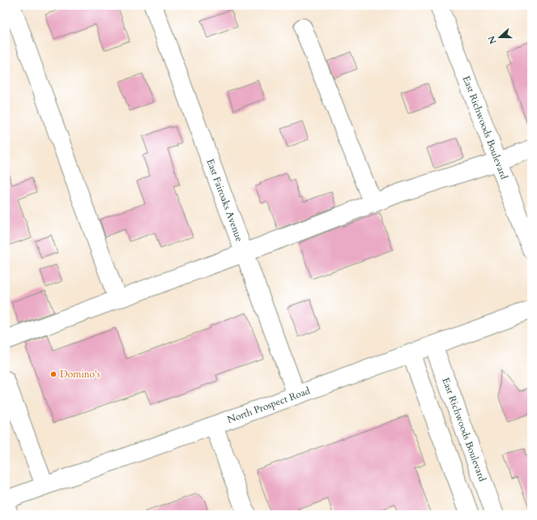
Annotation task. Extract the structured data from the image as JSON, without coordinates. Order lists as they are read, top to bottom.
{
  "streets": {
    "street": ["East Richwoods Boulevard", "East Fairoaks Avenue", "North Prospect Road"]
  },
  "crossings": [
    ["East Richwoods Boulevard", "North Prospect Road"],
    ["East Fairoaks Avenue", "North Prospect Road"]
  ],
  "places": ["Domino's"],
  "north": "left"
}
